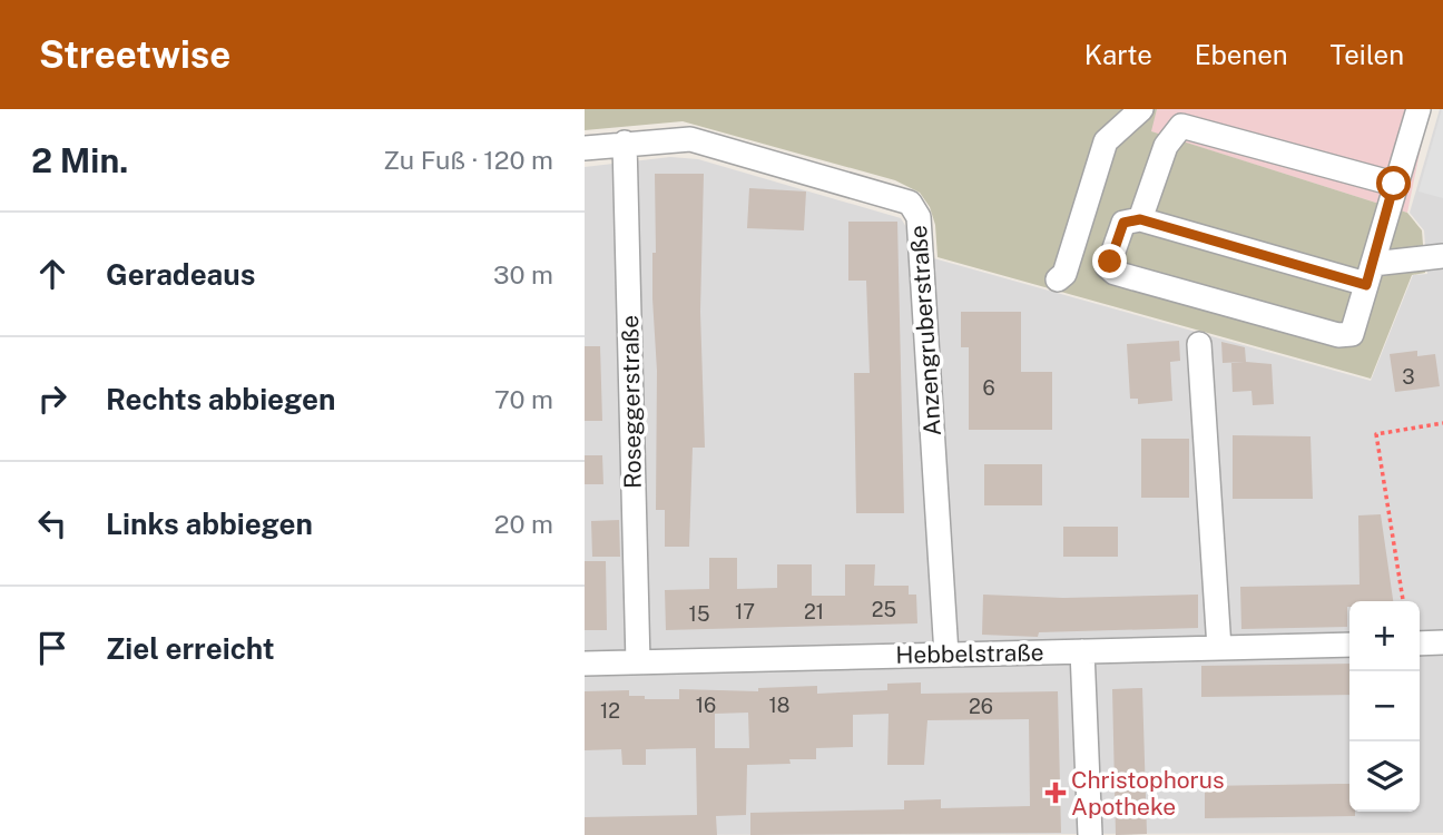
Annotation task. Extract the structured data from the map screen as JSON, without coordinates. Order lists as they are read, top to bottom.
{
  "streets": {
    "street": ["Anzengruberstraße", "Roseggerstraße", "Hebbelstraße"]
  },
  "crossings": [
    ["Anzengruberstraße", "Roseggerstraße"],
    ["Anzengruberstraße", "Hebbelstraße"],
    ["Roseggerstraße", "Hebbelstraße"]
  ],
  "places": {
    "health": ["Christophorus Apotheke"]
  },
  "house_numbers": [
    "3",
    "6",
    "25",
    "17",
    "21",
    "15",
    "16",
    "18",
    "26",
    "12"
  ],
  "page": {
    "header": "Streetwise",
    "nav": ["Karte", "Ebenen", "Teilen"],
    "heading": ["2 Min.", "Zu Fuß · 120 m"],
    "list": [
      ["Geradeaus", "30 m"],
      ["Rechts abbiegen", "70 m"],
      ["Links abbiegen", "20 m"],
      "Ziel erreicht"
    ],
    "map_buttons": ["+", "−"]
  }
}
